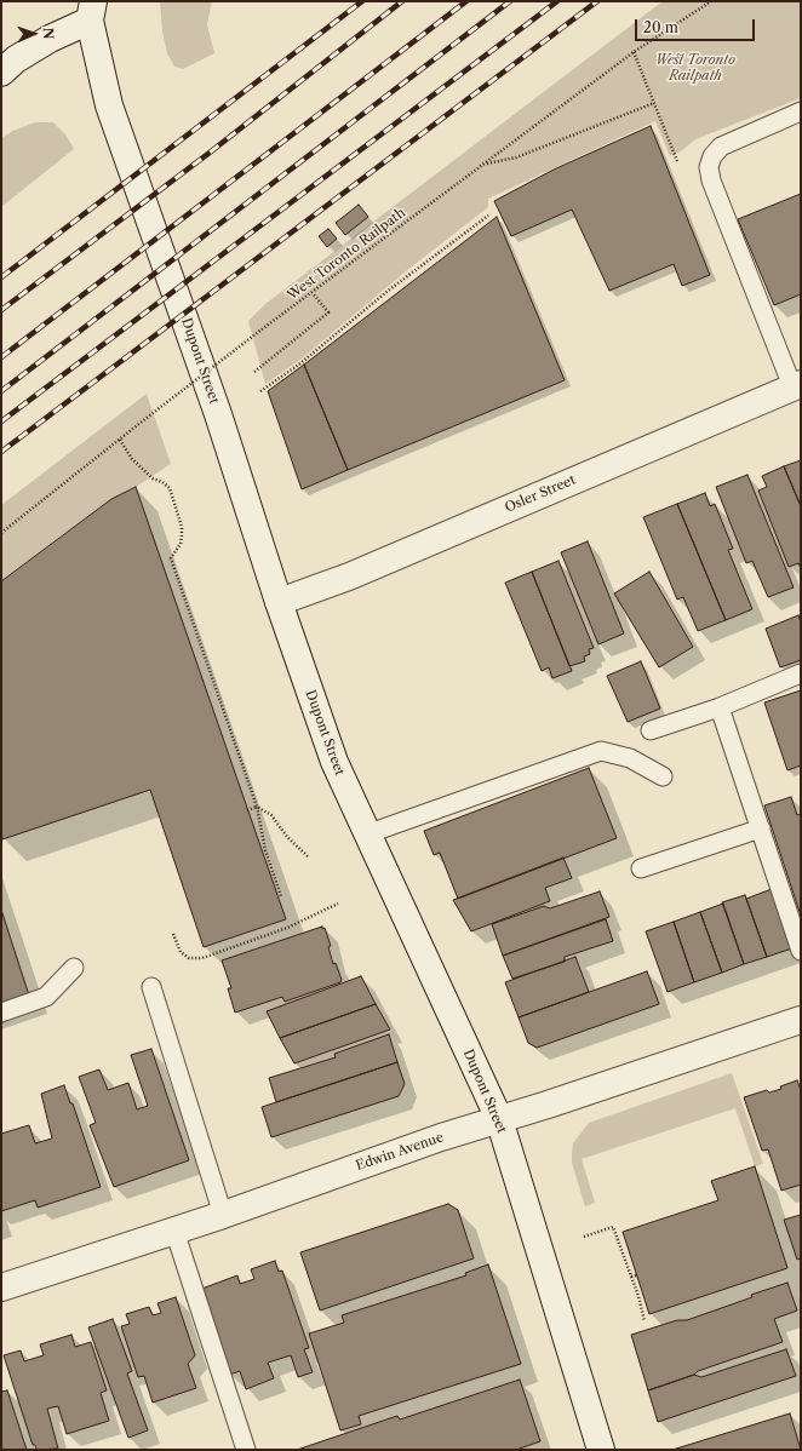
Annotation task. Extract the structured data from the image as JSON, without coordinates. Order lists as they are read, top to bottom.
{
  "streets": {
    "main road": ["Dupont Street", "Osler Street", "Edwin Avenue"],
    "path": ["West Toronto Railpath"]
  },
  "crossings": [
    ["Dupont Street", "Osler Street"],
    ["Dupont Street", "Edwin Avenue"]
  ],
  "parks": ["West Toronto Railpath"],
  "scale_bar": "20 m",
  "north": "right"
}
